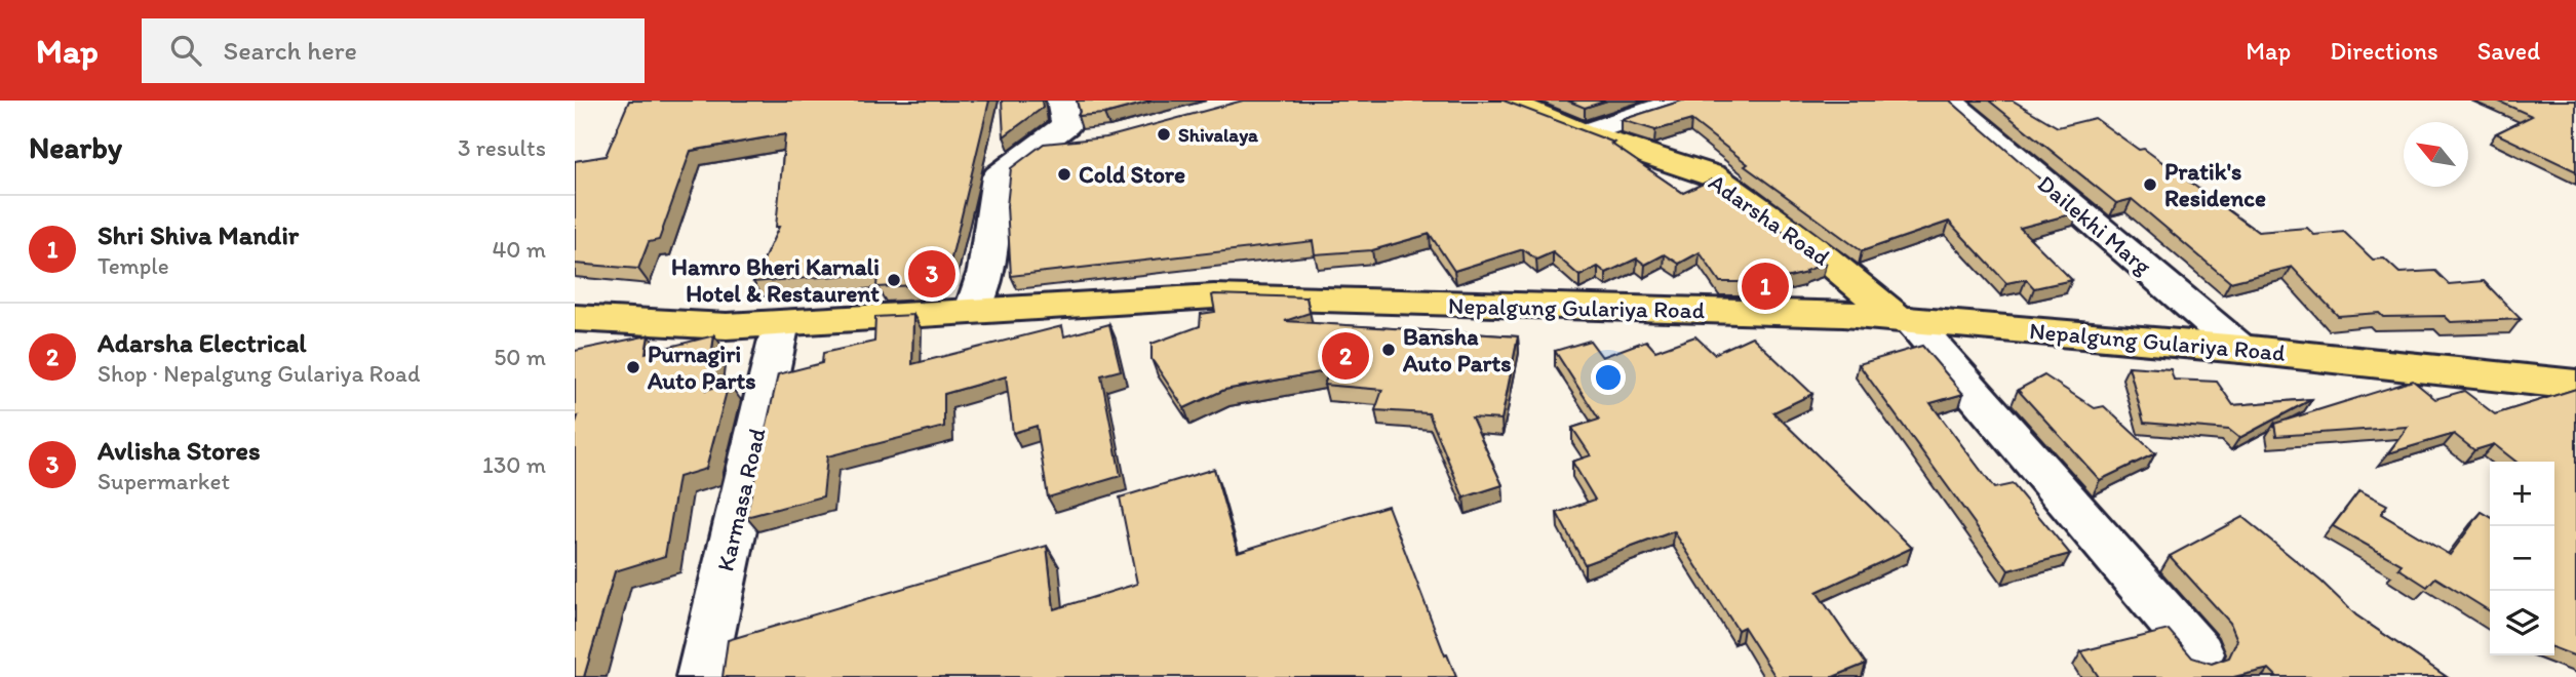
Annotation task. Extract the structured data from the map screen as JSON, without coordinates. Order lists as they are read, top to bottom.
{
  "streets": {
    "main road": ["Adarsha Road", "Nepalgung Gulariya Road"],
    "street": ["Dailekhi Marg", "Karmasa Road"]
  },
  "crossings": [
    ["Adarsha Road", "Nepalgung Gulariya Road"],
    ["Dailekhi Marg", "Nepalgung Gulariya Road"],
    ["Nepalgung Gulariya Road", "Karmasa Road"]
  ],
  "places": [
    "Shivalaya",
    "Cold Store",
    "Pratik's Residence",
    "Hamro Bheri Karnali Hotel & Restaurent",
    "Bansha Auto Parts",
    "Purnagiri Auto Parts"
  ],
  "north": "top left",
  "page": {
    "header": "Map",
    "search": "Search here",
    "nav": ["Map", "Directions", "Saved"],
    "heading": ["Nearby", "3 results"],
    "list": [
      {
        "mark": "1",
        "name": "Shri Shiva Mandir",
        "note": "Temple",
        "value": "40 m"
      },
      {
        "mark": "2",
        "name": "Adarsha Electrical",
        "note": "Shop · Nepalgung Gulariya Road",
        "value": "50 m"
      },
      {
        "mark": "3",
        "name": "Avlisha Stores",
        "note": "Supermarket",
        "value": "130 m"
      }
    ],
    "pins": ["3", "1", "2"],
    "map_buttons": ["+", "−"]
  }
}
